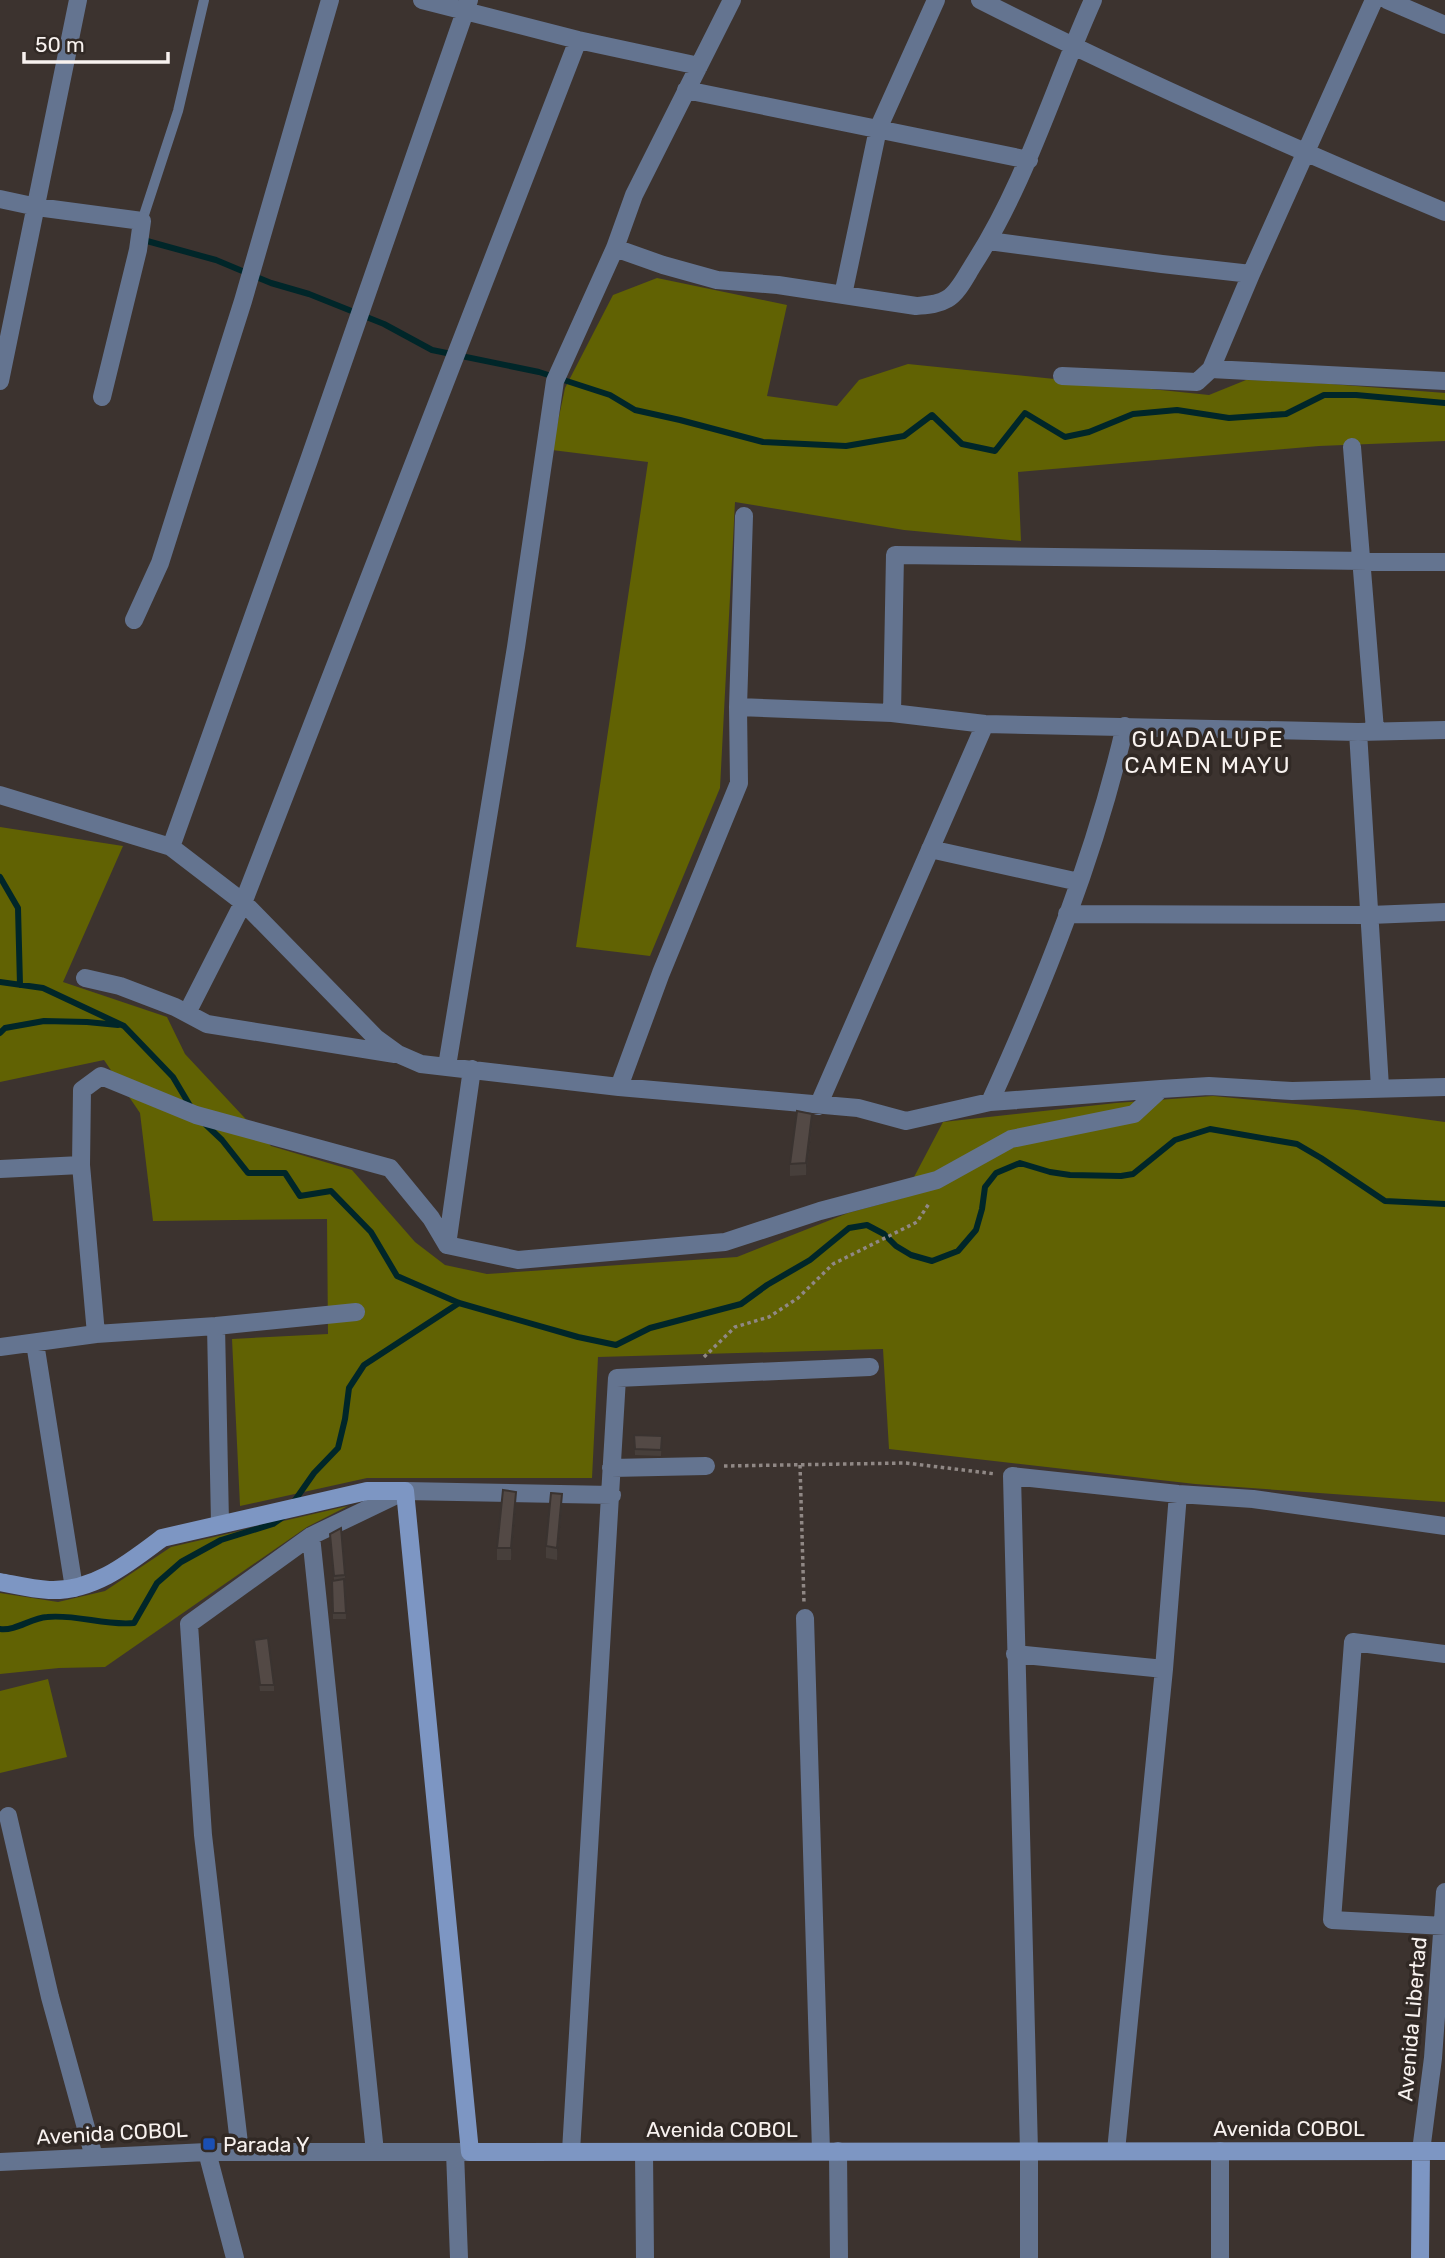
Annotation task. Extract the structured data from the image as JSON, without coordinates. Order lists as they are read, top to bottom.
{
  "streets": {
    "street": ["Avenida Libertad", "Avenida COBOL"]
  },
  "crossings": [
    ["Avenida Libertad", "Avenida COBOL"]
  ],
  "districts": ["GUADALUPE CAMEN MAYU"],
  "places": {
    "transit": ["Parada Y"]
  },
  "scale_bar": "50 m"
}
